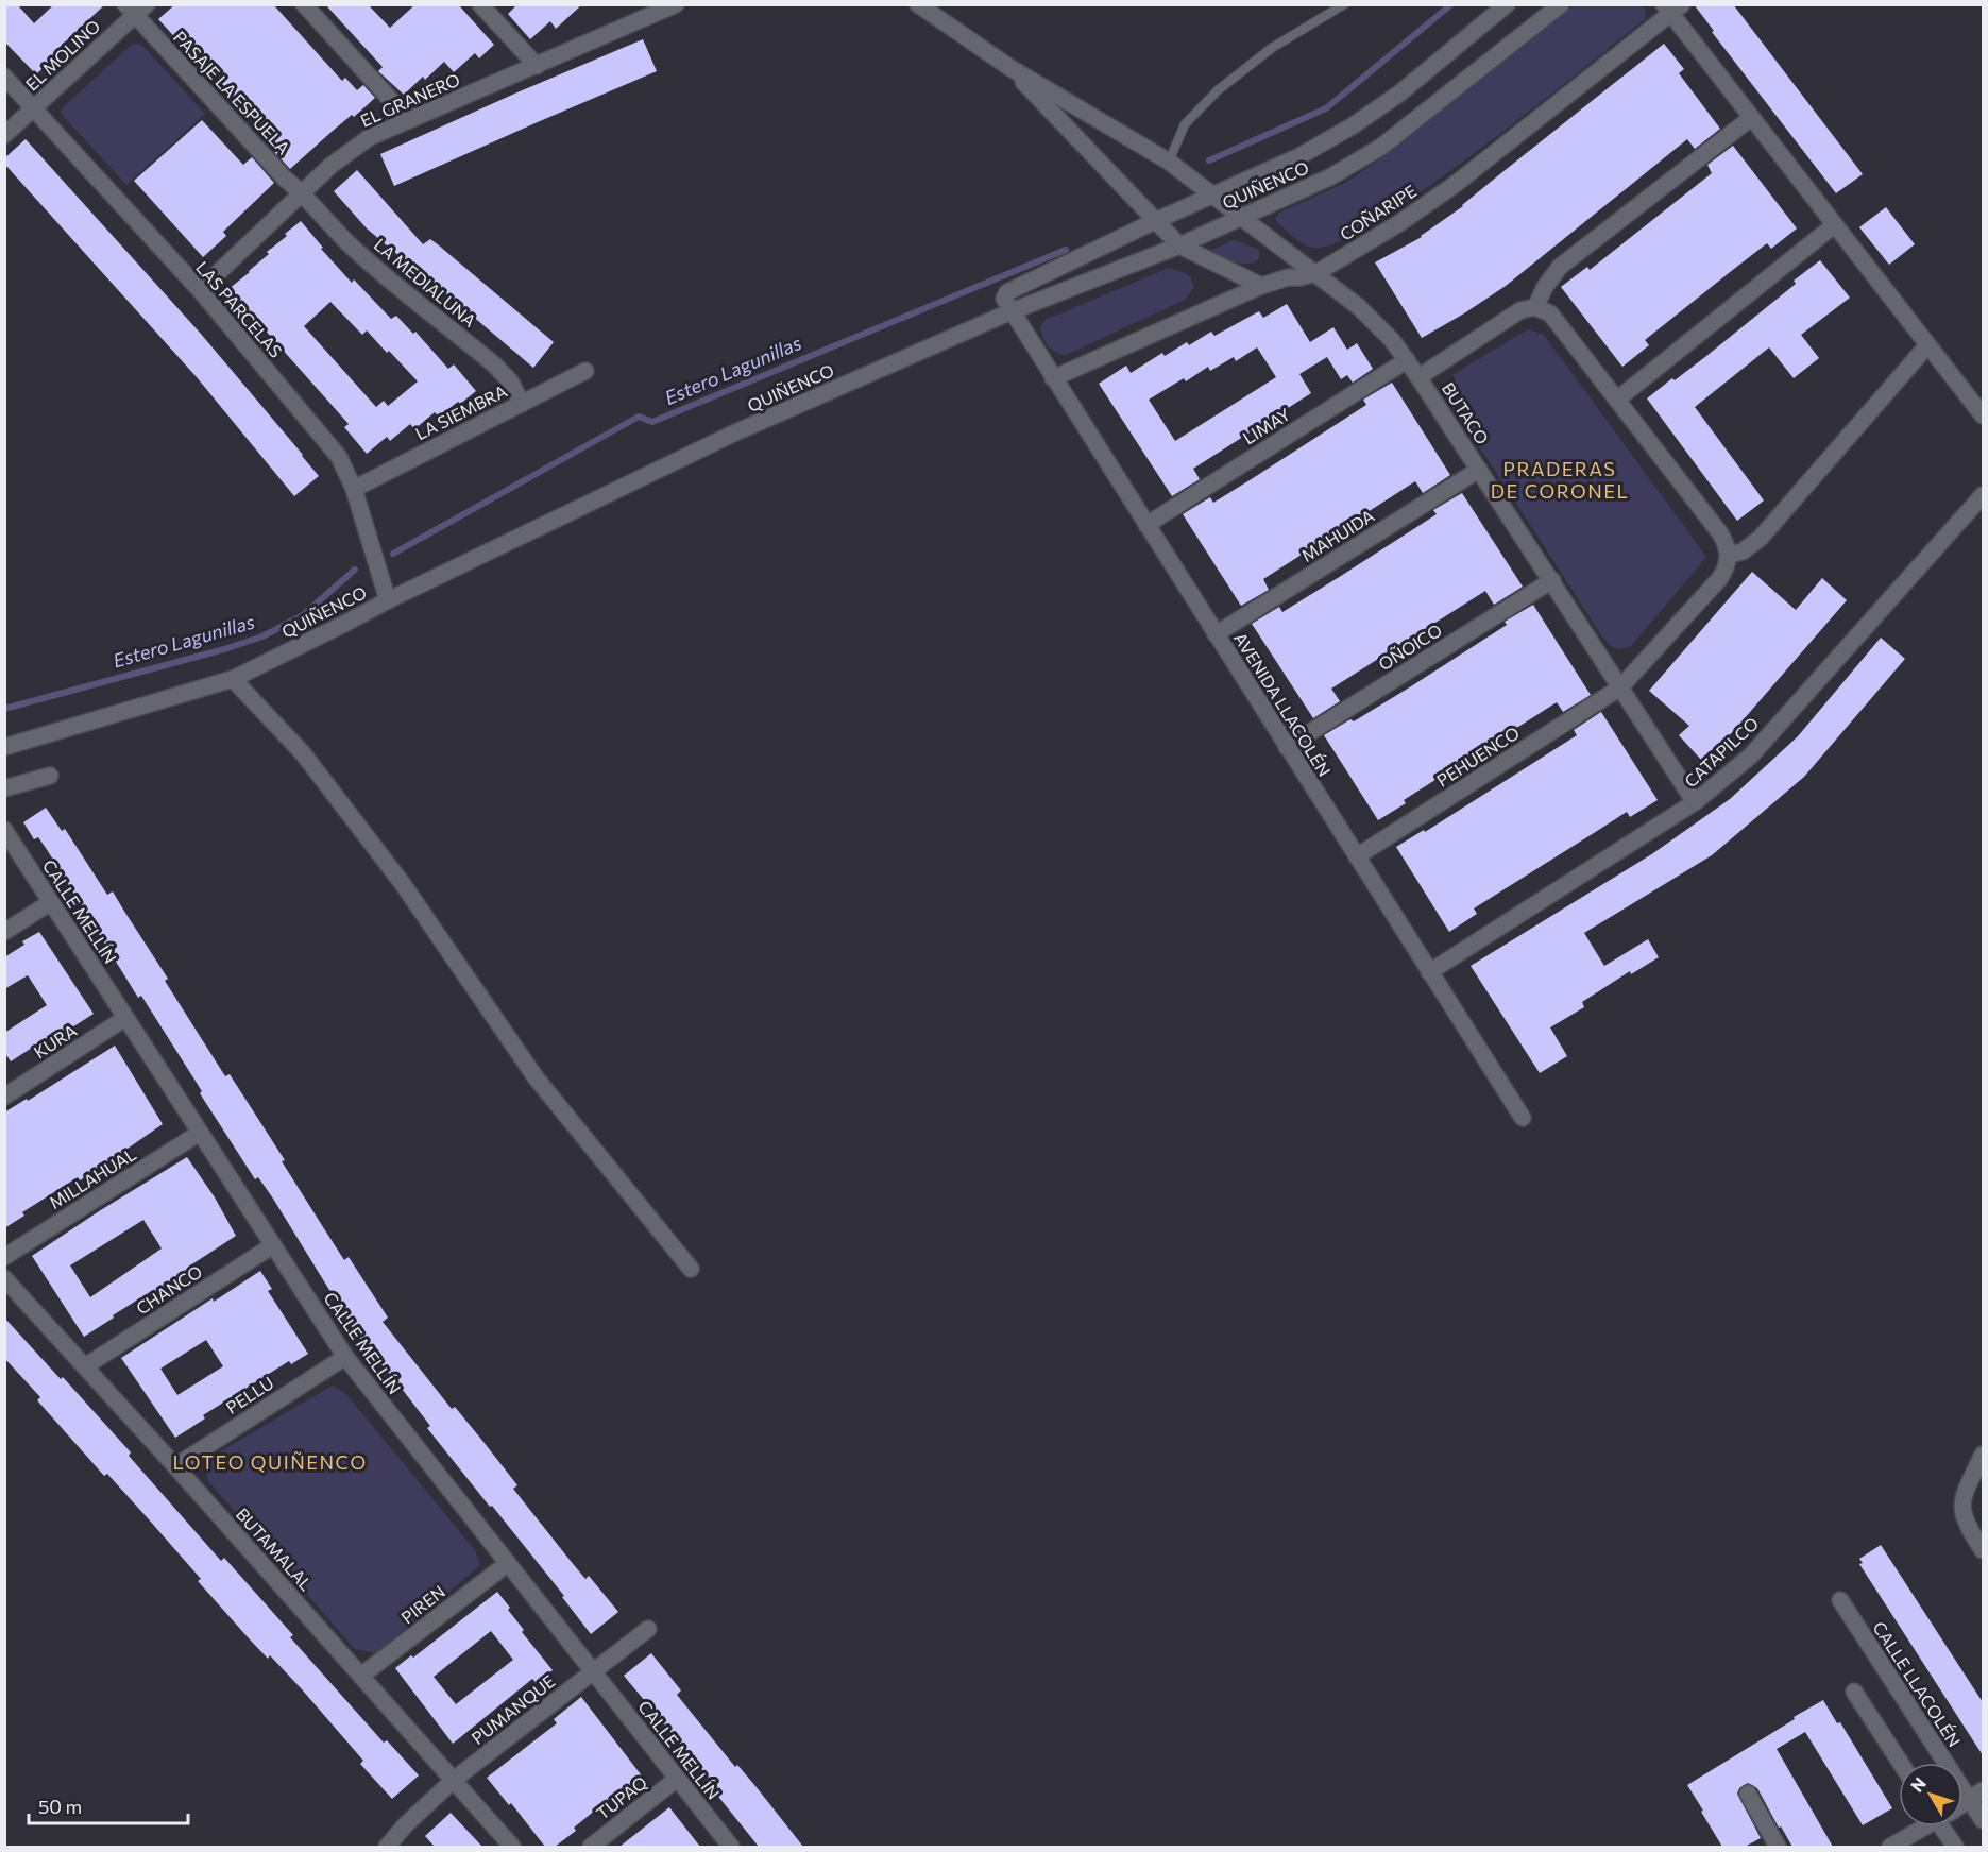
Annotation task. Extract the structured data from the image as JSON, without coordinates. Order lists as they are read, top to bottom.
{
  "streets": {
    "street": [
      "EL MOLINO",
      "PASAJE LA ESPUELA",
      "EL GRANERO",
      "QUIÑENCO",
      "COÑARIPE",
      "LA MEDIALUNA",
      "LAS PARCELAS",
      "LA SIEMBRA",
      "BUTACO",
      "LIMAY",
      "MAHUIDA",
      "OÑOICO",
      "AVENIDA LLACOLÉN",
      "CATAPILCO",
      "PEHUENCO",
      "CALLE MELLÍN",
      "KURA",
      "MILLAHUAL",
      "CHANCO",
      "PELLU",
      "BUTAMALAL",
      "PIREN",
      "CALLE LLACOLÉN",
      "PUMANQUE",
      "TUPAQ"
    ]
  },
  "crossings": [
    ["EL MOLINO", "PASAJE LA ESPUELA"],
    ["EL MOLINO", "LAS PARCELAS"],
    ["PASAJE LA ESPUELA", "EL GRANERO"],
    ["PASAJE LA ESPUELA", "LA MEDIALUNA"],
    ["EL GRANERO", "LA MEDIALUNA"],
    ["EL GRANERO", "LAS PARCELAS"],
    ["QUIÑENCO", "LAS PARCELAS"],
    ["QUIÑENCO", "BUTACO"],
    ["QUIÑENCO", "AVENIDA LLACOLÉN"],
    ["COÑARIPE", "BUTACO"],
    ["COÑARIPE", "AVENIDA LLACOLÉN"],
    ["LA MEDIALUNA", "LA SIEMBRA"],
    ["LAS PARCELAS", "LA SIEMBRA"],
    ["BUTACO", "LIMAY"],
    ["BUTACO", "MAHUIDA"],
    ["BUTACO", "OÑOICO"],
    ["BUTACO", "CATAPILCO"],
    ["BUTACO", "PEHUENCO"],
    ["LIMAY", "AVENIDA LLACOLÉN"],
    ["MAHUIDA", "AVENIDA LLACOLÉN"],
    ["OÑOICO", "AVENIDA LLACOLÉN"],
    ["AVENIDA LLACOLÉN", "CATAPILCO"],
    ["AVENIDA LLACOLÉN", "PEHUENCO"],
    ["CALLE MELLÍN", "KURA"],
    ["CALLE MELLÍN", "MILLAHUAL"],
    ["CALLE MELLÍN", "CHANCO"],
    ["CALLE MELLÍN", "PELLU"],
    ["CALLE MELLÍN", "PIREN"],
    ["CALLE MELLÍN", "PUMANQUE"],
    ["CALLE MELLÍN", "TUPAQ"],
    ["CHANCO", "BUTAMALAL"],
    ["PELLU", "BUTAMALAL"],
    ["BUTAMALAL", "PIREN"],
    ["BUTAMALAL", "PUMANQUE"]
  ],
  "districts": ["PRADERAS DE CORONEL", "LOTEO QUIÑENCO"],
  "water": ["Estero Lagunillas"],
  "scale_bar": "50 m",
  "north": "top left"
}
